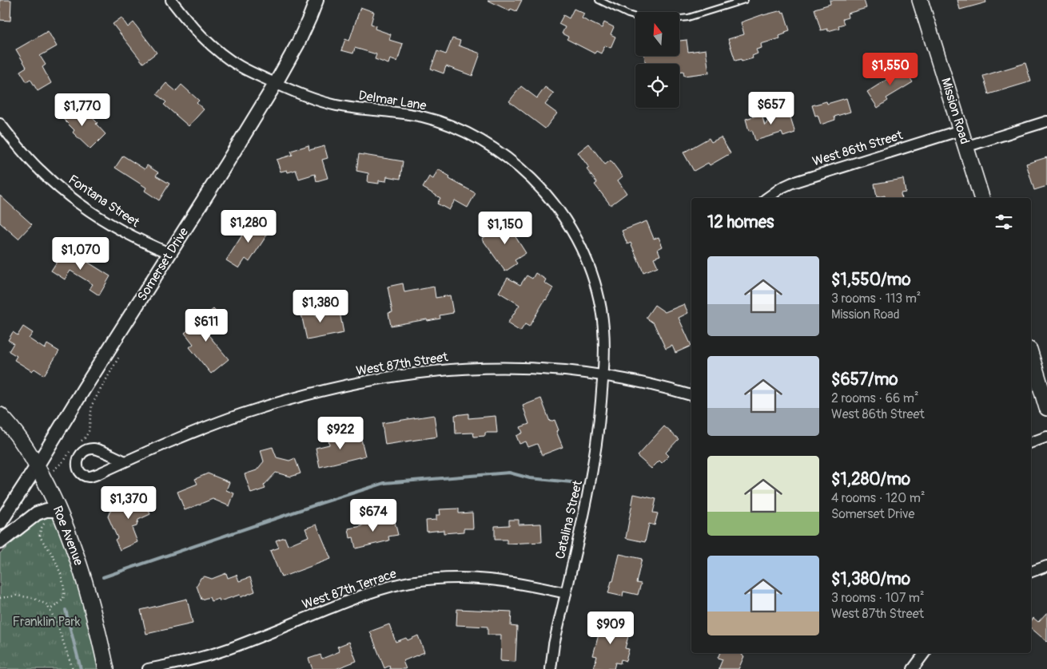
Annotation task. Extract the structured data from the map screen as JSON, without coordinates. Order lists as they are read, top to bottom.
{
  "streets": {
    "main road": ["Mission Road", "Roe Avenue"],
    "street": [
      "Delmar Lane",
      "West 86th Street",
      "Fontana Street",
      "Somerset Drive",
      "West 87th Street",
      "Catalina Street",
      "West 87th Terrace"
    ]
  },
  "crossings": [
    ["Delmar Lane", "Somerset Drive"],
    ["Delmar Lane", "West 87th Street"],
    ["Delmar Lane", "Catalina Street"],
    ["Mission Road", "West 86th Street"],
    ["Fontana Street", "Somerset Drive"],
    ["Somerset Drive", "Roe Avenue"],
    ["West 87th Street", "Catalina Street"],
    ["Catalina Street", "West 87th Terrace"]
  ],
  "parks": ["Franklin Park"],
  "north": "top",
  "page": {
    "price": [
      "$1,550",
      "$657",
      "$1,770",
      "$1,280",
      "$1,150",
      "$1,070",
      "$1,380",
      "$611",
      "$922",
      "$1,370",
      "$674",
      "$909"
    ],
    "heading": "12 homes",
    "list": [
      {
        "name": "$1,550/mo",
        "note": "3 rooms · 113 m² · Mission Road"
      },
      {
        "name": "$657/mo",
        "note": "2 rooms · 66 m² · West 86th Street"
      },
      {
        "name": "$1,280/mo",
        "note": "4 rooms · 120 m² · Somerset Drive"
      },
      {
        "name": "$1,380/mo",
        "note": "3 rooms · 107 m² · West 87th Street"
      }
    ]
  }
}
